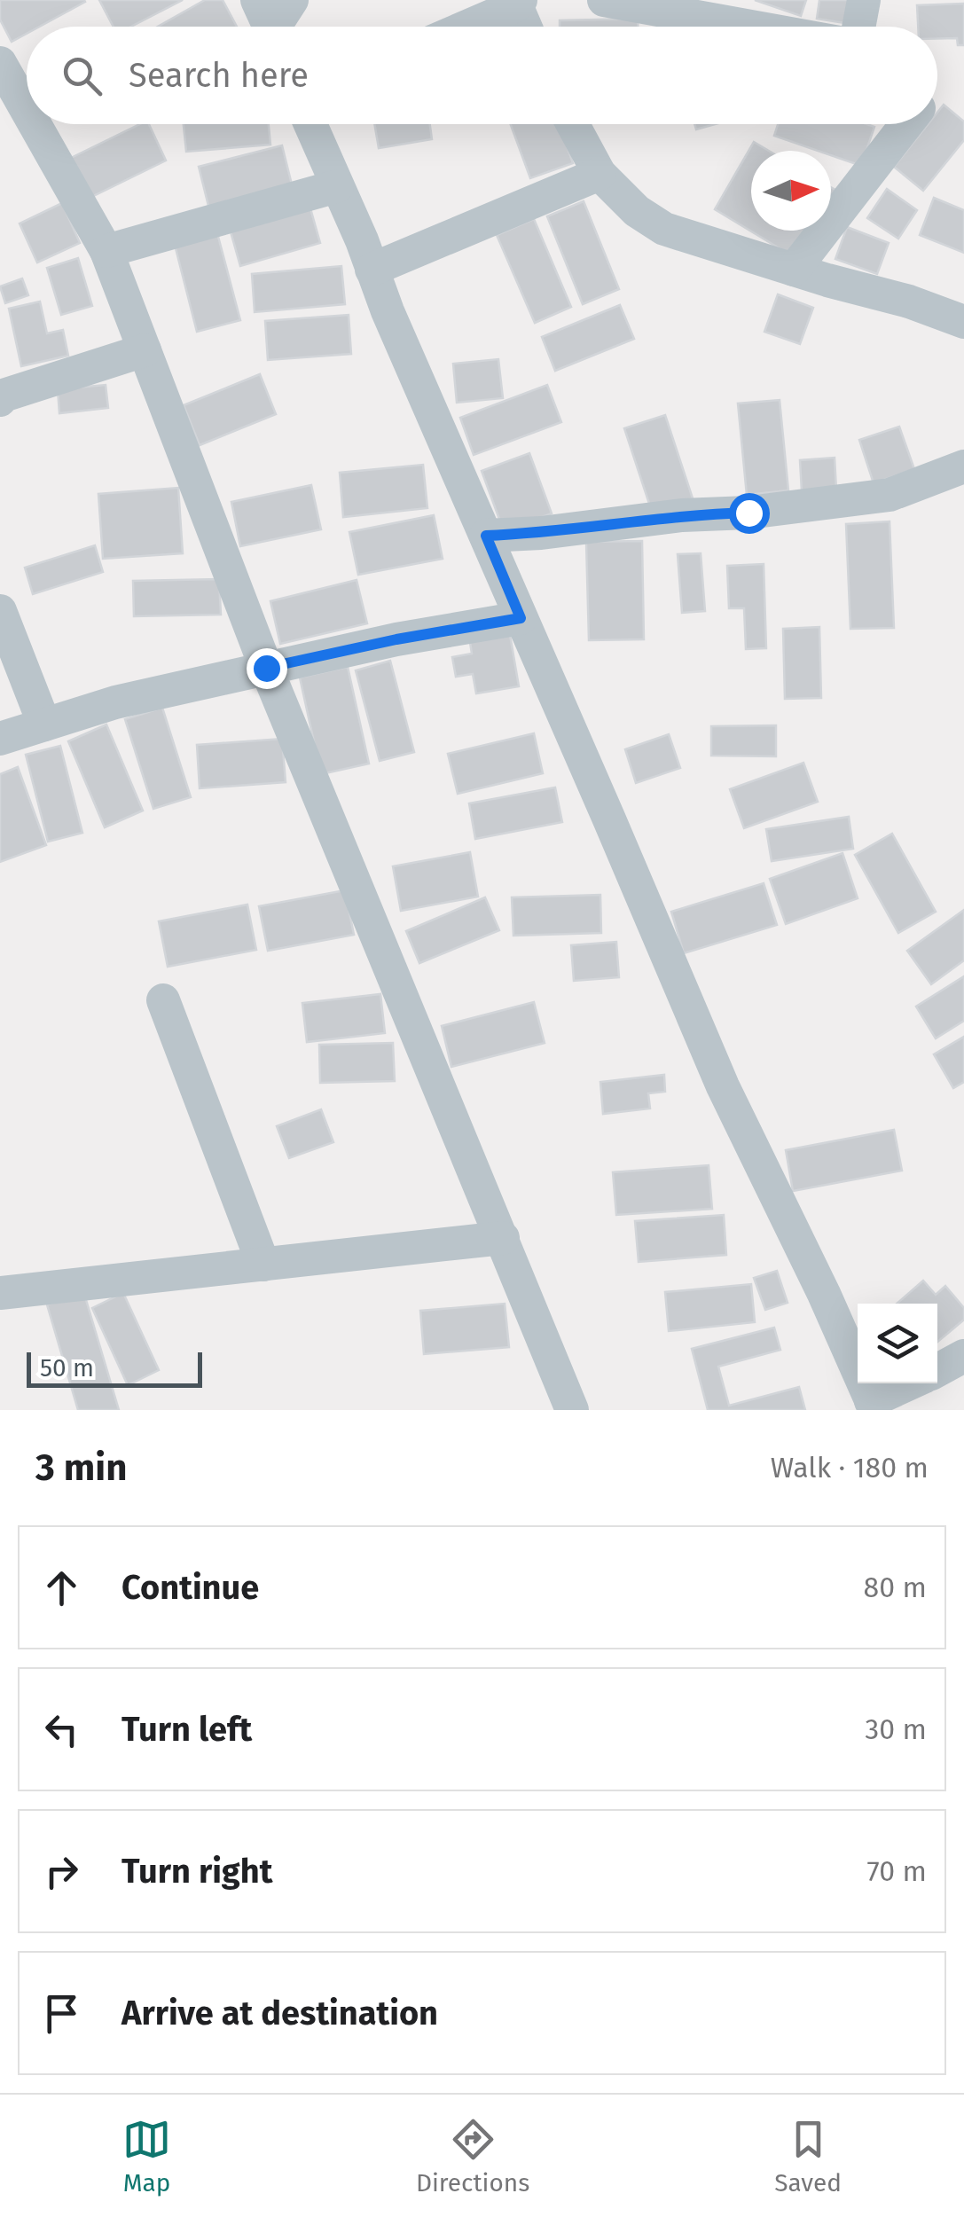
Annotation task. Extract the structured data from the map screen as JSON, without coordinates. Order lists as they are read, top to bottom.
{
  "scale_bar": "50 m",
  "north": "right",
  "page": {
    "search": "Search here",
    "scale": "50 m",
    "heading": ["3 min", "Walk · 180 m"],
    "list": [
      ["Continue", "80 m"],
      ["Turn left", "30 m"],
      ["Turn right", "70 m"],
      "Arrive at destination"
    ],
    "nav": ["Map", "Directions", "Saved"]
  }
}
